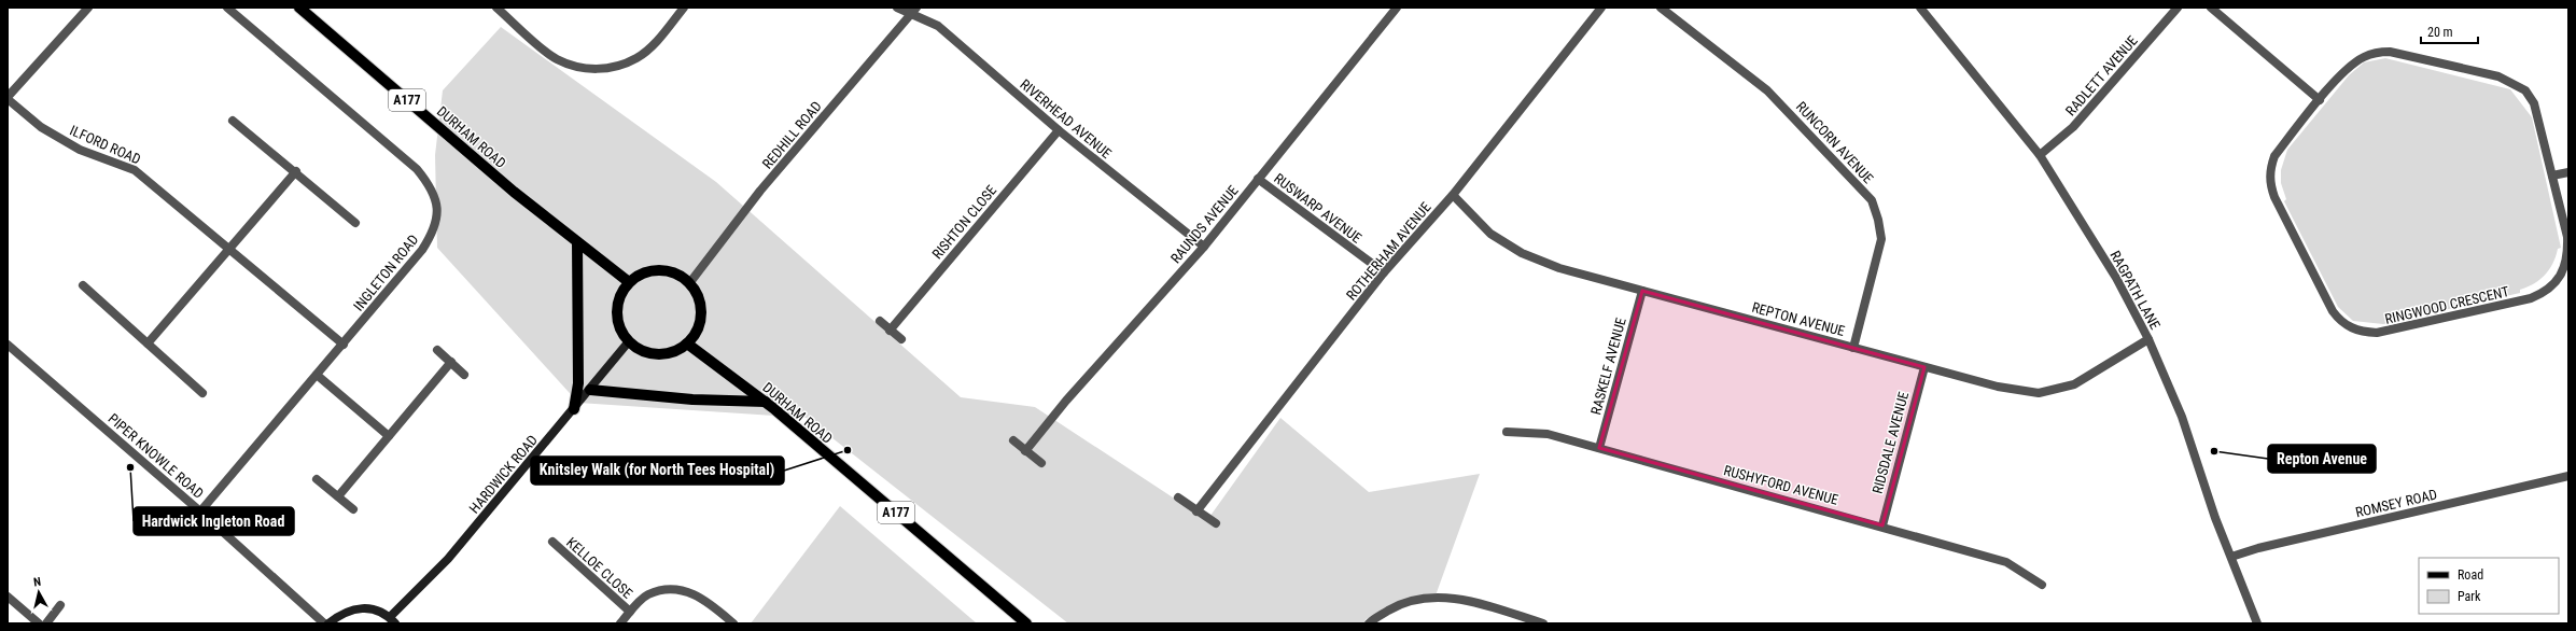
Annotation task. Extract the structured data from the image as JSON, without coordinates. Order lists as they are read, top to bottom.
{
  "streets": {
    "main road": ["A177", "DURHAM ROAD"],
    "street": [
      "RADLETT AVENUE",
      "RIVERHEAD AVENUE",
      "REDHILL ROAD",
      "RUNCORN AVENUE",
      "ILFORD ROAD",
      "RUSWARP AVENUE",
      "RISHTON CLOSE",
      "RAUNDS AVENUE",
      "ROTHERHAM AVENUE",
      "INGLETON ROAD",
      "RAGPATH LANE",
      "RINGWOOD CRESCENT",
      "REPTON AVENUE",
      "RASKELF AVENUE",
      "RIDSDALE AVENUE",
      "PIPER KNOWLE ROAD",
      "HARDWICK ROAD",
      "RUSHYFORD AVENUE",
      "ROMSEY ROAD",
      "KELLOE CLOSE"
    ]
  },
  "crossings": [
    ["RADLETT AVENUE", "RAGPATH LANE"],
    ["RIVERHEAD AVENUE", "REDHILL ROAD"],
    ["RIVERHEAD AVENUE", "RISHTON CLOSE"],
    ["RIVERHEAD AVENUE", "RAUNDS AVENUE"],
    ["REDHILL ROAD", "DURHAM ROAD"],
    ["REDHILL ROAD", "HARDWICK ROAD"],
    ["DURHAM ROAD", "HARDWICK ROAD"],
    ["RUNCORN AVENUE", "REPTON AVENUE"],
    ["ILFORD ROAD", "INGLETON ROAD"],
    ["RUSWARP AVENUE", "RAUNDS AVENUE"],
    ["RUSWARP AVENUE", "ROTHERHAM AVENUE"],
    ["ROTHERHAM AVENUE", "REPTON AVENUE"],
    ["INGLETON ROAD", "PIPER KNOWLE ROAD"],
    ["RAGPATH LANE", "REPTON AVENUE"],
    ["RAGPATH LANE", "ROMSEY ROAD"],
    ["REPTON AVENUE", "RASKELF AVENUE"],
    ["REPTON AVENUE", "RIDSDALE AVENUE"],
    ["RASKELF AVENUE", "RUSHYFORD AVENUE"],
    ["RIDSDALE AVENUE", "RUSHYFORD AVENUE"]
  ],
  "places": ["Knitsley Walk (for North Tees Hospital)", "Repton Avenue", "Hardwick Ingleton Road"],
  "legend": ["Road", "Park"],
  "scale_bar": "20 m",
  "north": "top"
}
